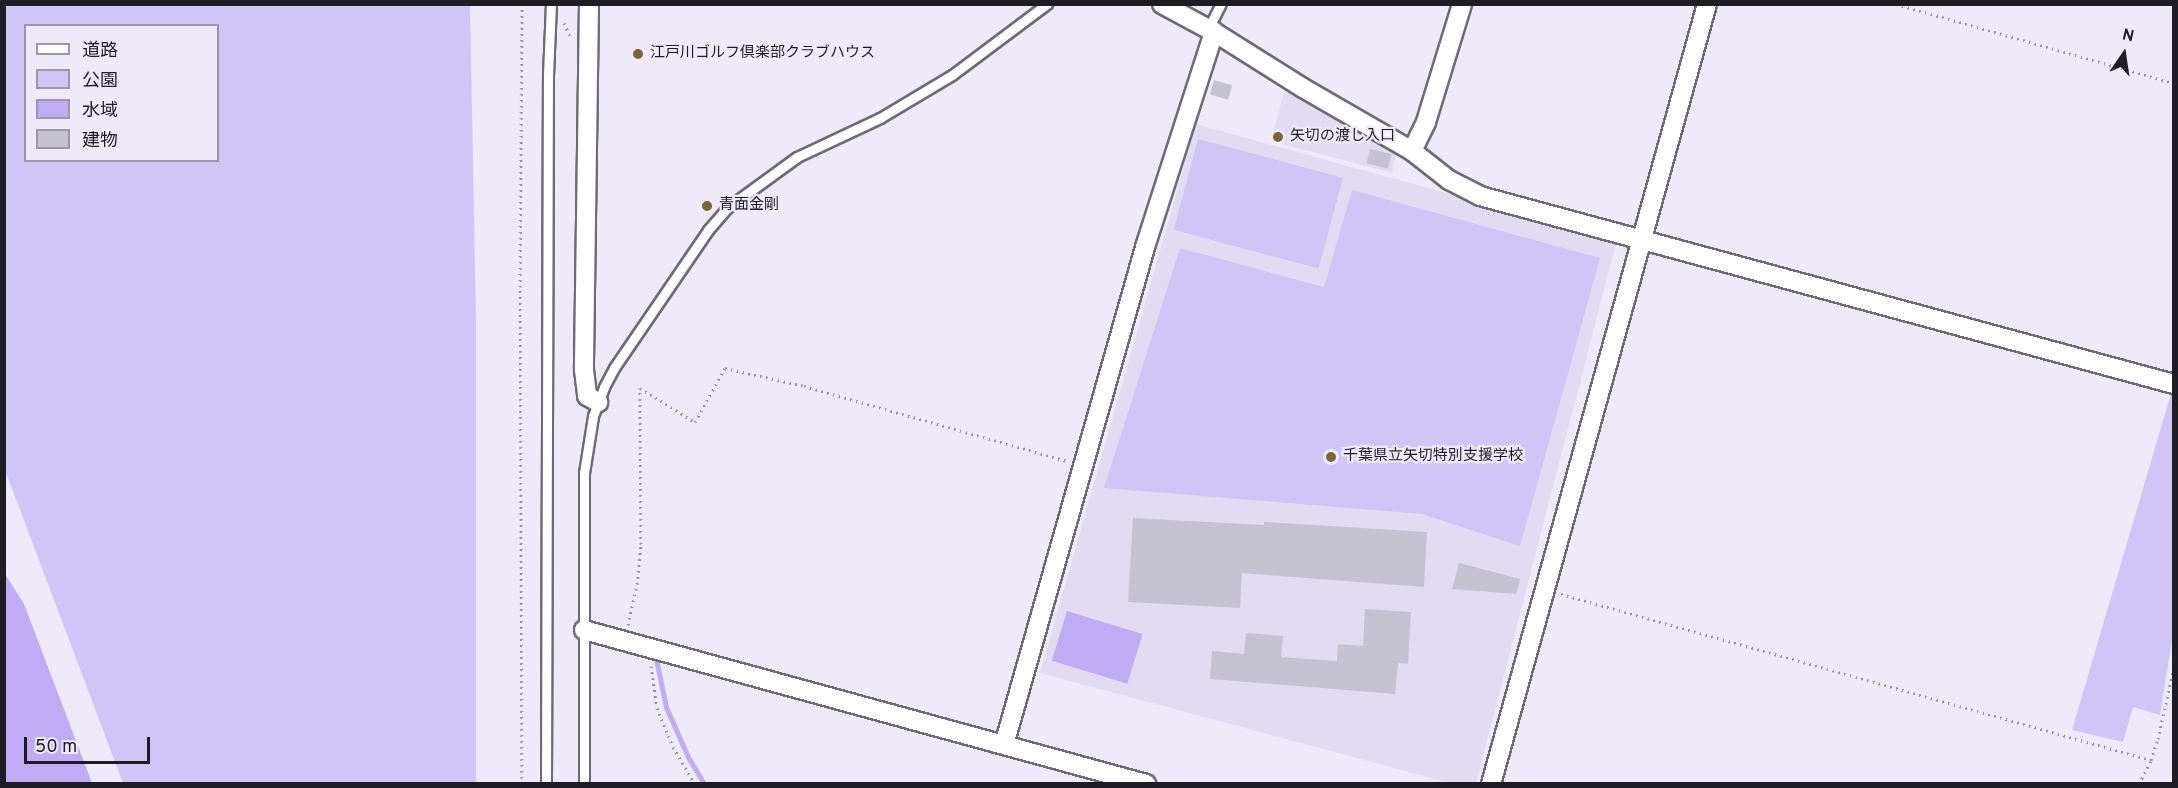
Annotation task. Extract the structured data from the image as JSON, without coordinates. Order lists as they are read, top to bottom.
{
  "places": [
    "江戸川ゴルフ倶楽部クラブハウス",
    "矢切の渡し入口",
    "青面金剛",
    "千葉県立矢切特別支援学校"
  ],
  "legend": [
    "道路",
    "公園",
    "水域",
    "建物"
  ],
  "scale_bar": "50 m",
  "north": "top"
}
